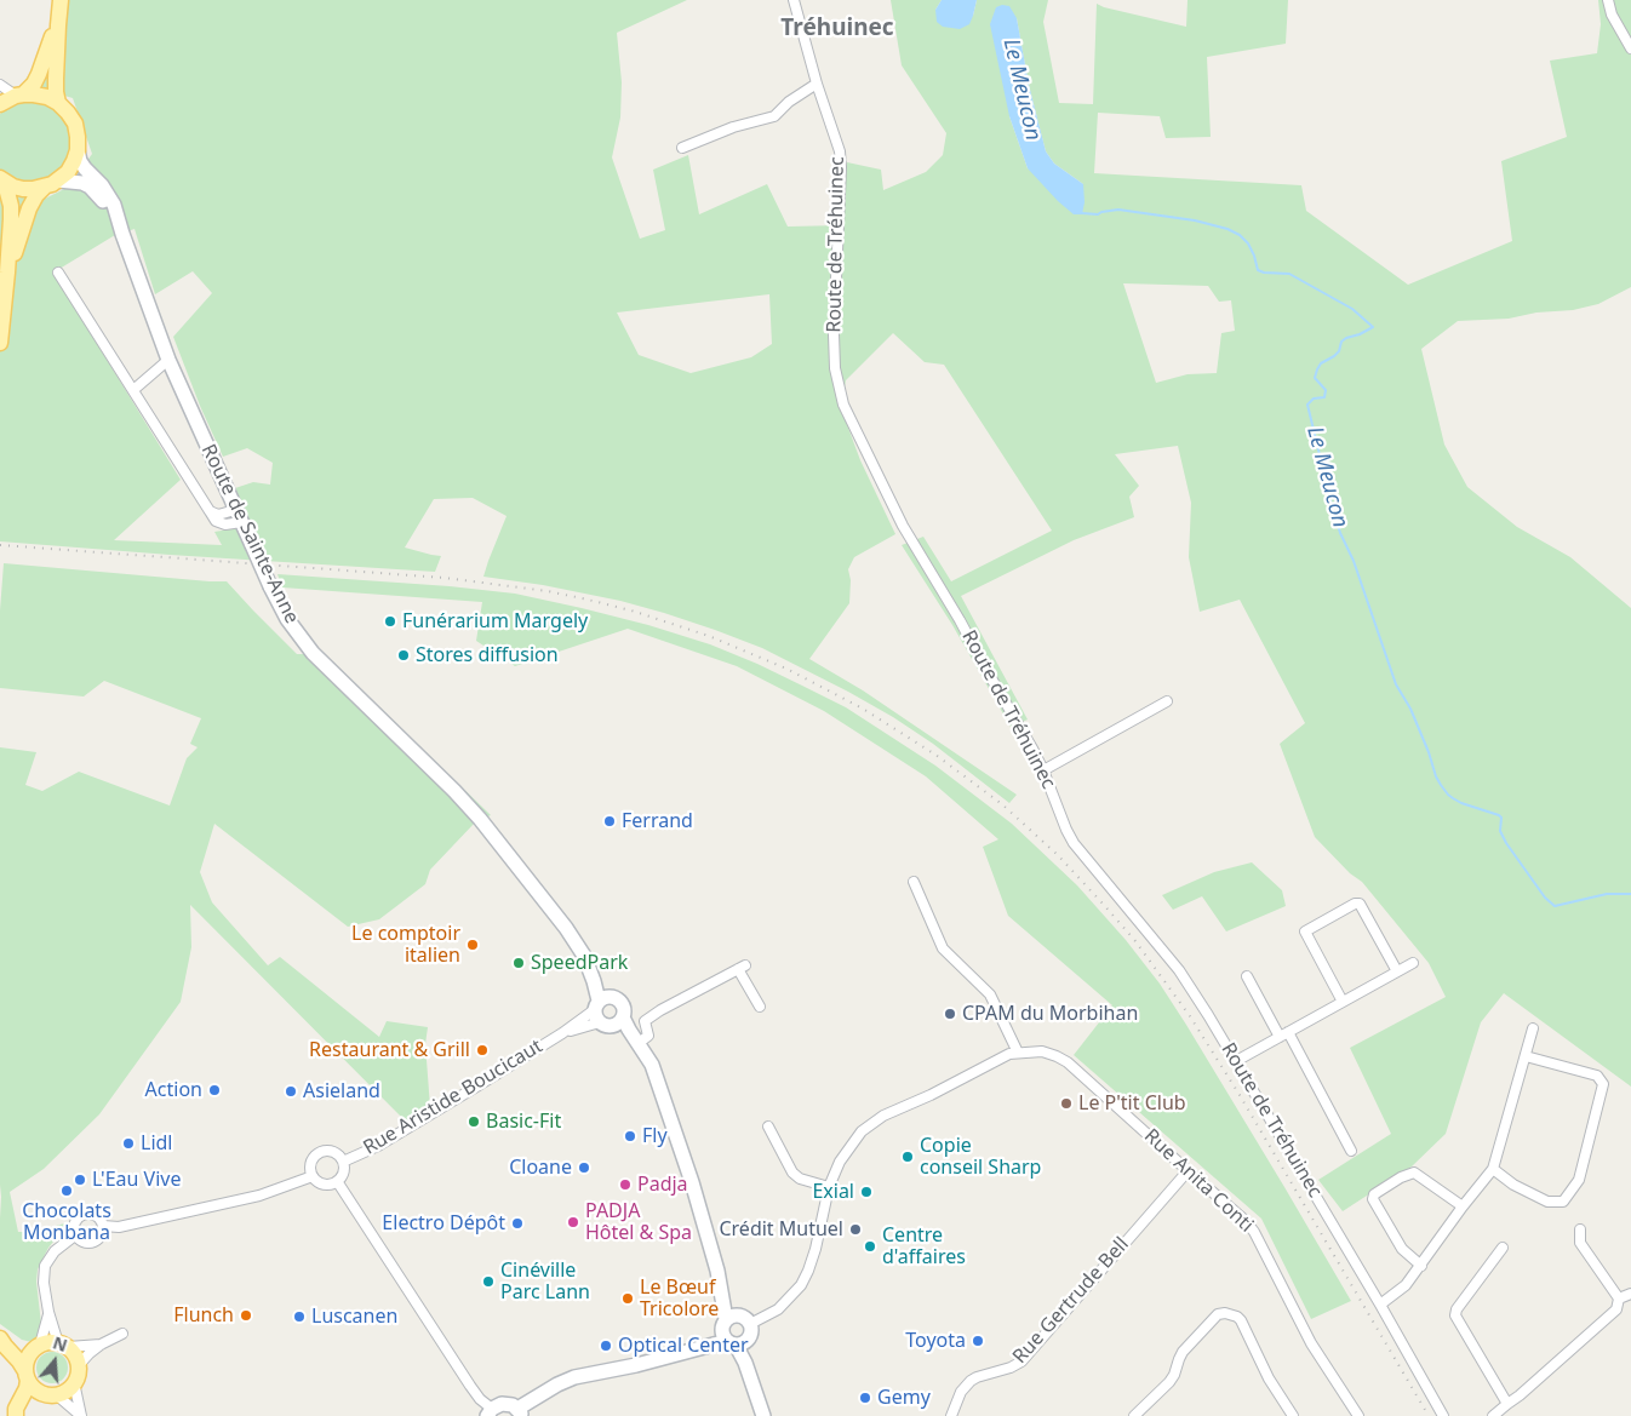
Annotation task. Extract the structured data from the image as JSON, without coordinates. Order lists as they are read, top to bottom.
{
  "streets": {
    "main road": ["Route de Sainte-Anne"],
    "street": [
      "Route de Tréhuinec",
      "Rue Aristide Boucicaut",
      "Rue Anita Conti",
      "Rue Gertrude Bell"
    ]
  },
  "crossings": [
    ["Route de Sainte-Anne", "Rue Aristide Boucicaut"],
    ["Route de Sainte-Anne", "Rue Anita Conti"],
    ["Rue Anita Conti", "Rue Gertrude Bell"]
  ],
  "districts": ["Tréhuinec"],
  "water": ["Le Meucon"],
  "places": [
    "Funérarium Margely",
    "Stores diffusion",
    "Ferrand",
    "Le comptoir italien",
    "SpeedPark",
    "CPAM du Morbihan",
    "Restaurant & Grill",
    "Action",
    "Asieland",
    "Le P'tit Club",
    "Basic-Fit",
    "Fly",
    "Lidl",
    "Copie conseil Sharp",
    "Cloane",
    "L'Eau Vive",
    "Padja",
    "Chocolats Monbana",
    "Exial",
    "PADJA Hôtel & Spa",
    "Electro Dépôt",
    "Crédit Mutuel",
    "Centre d'affaires",
    "Cinéville Parc Lann",
    "Le Bœuf Tricolore",
    "Flunch",
    "Luscanen",
    "Toyota",
    "Optical Center",
    "Gemy"
  ],
  "north": "top"
}
